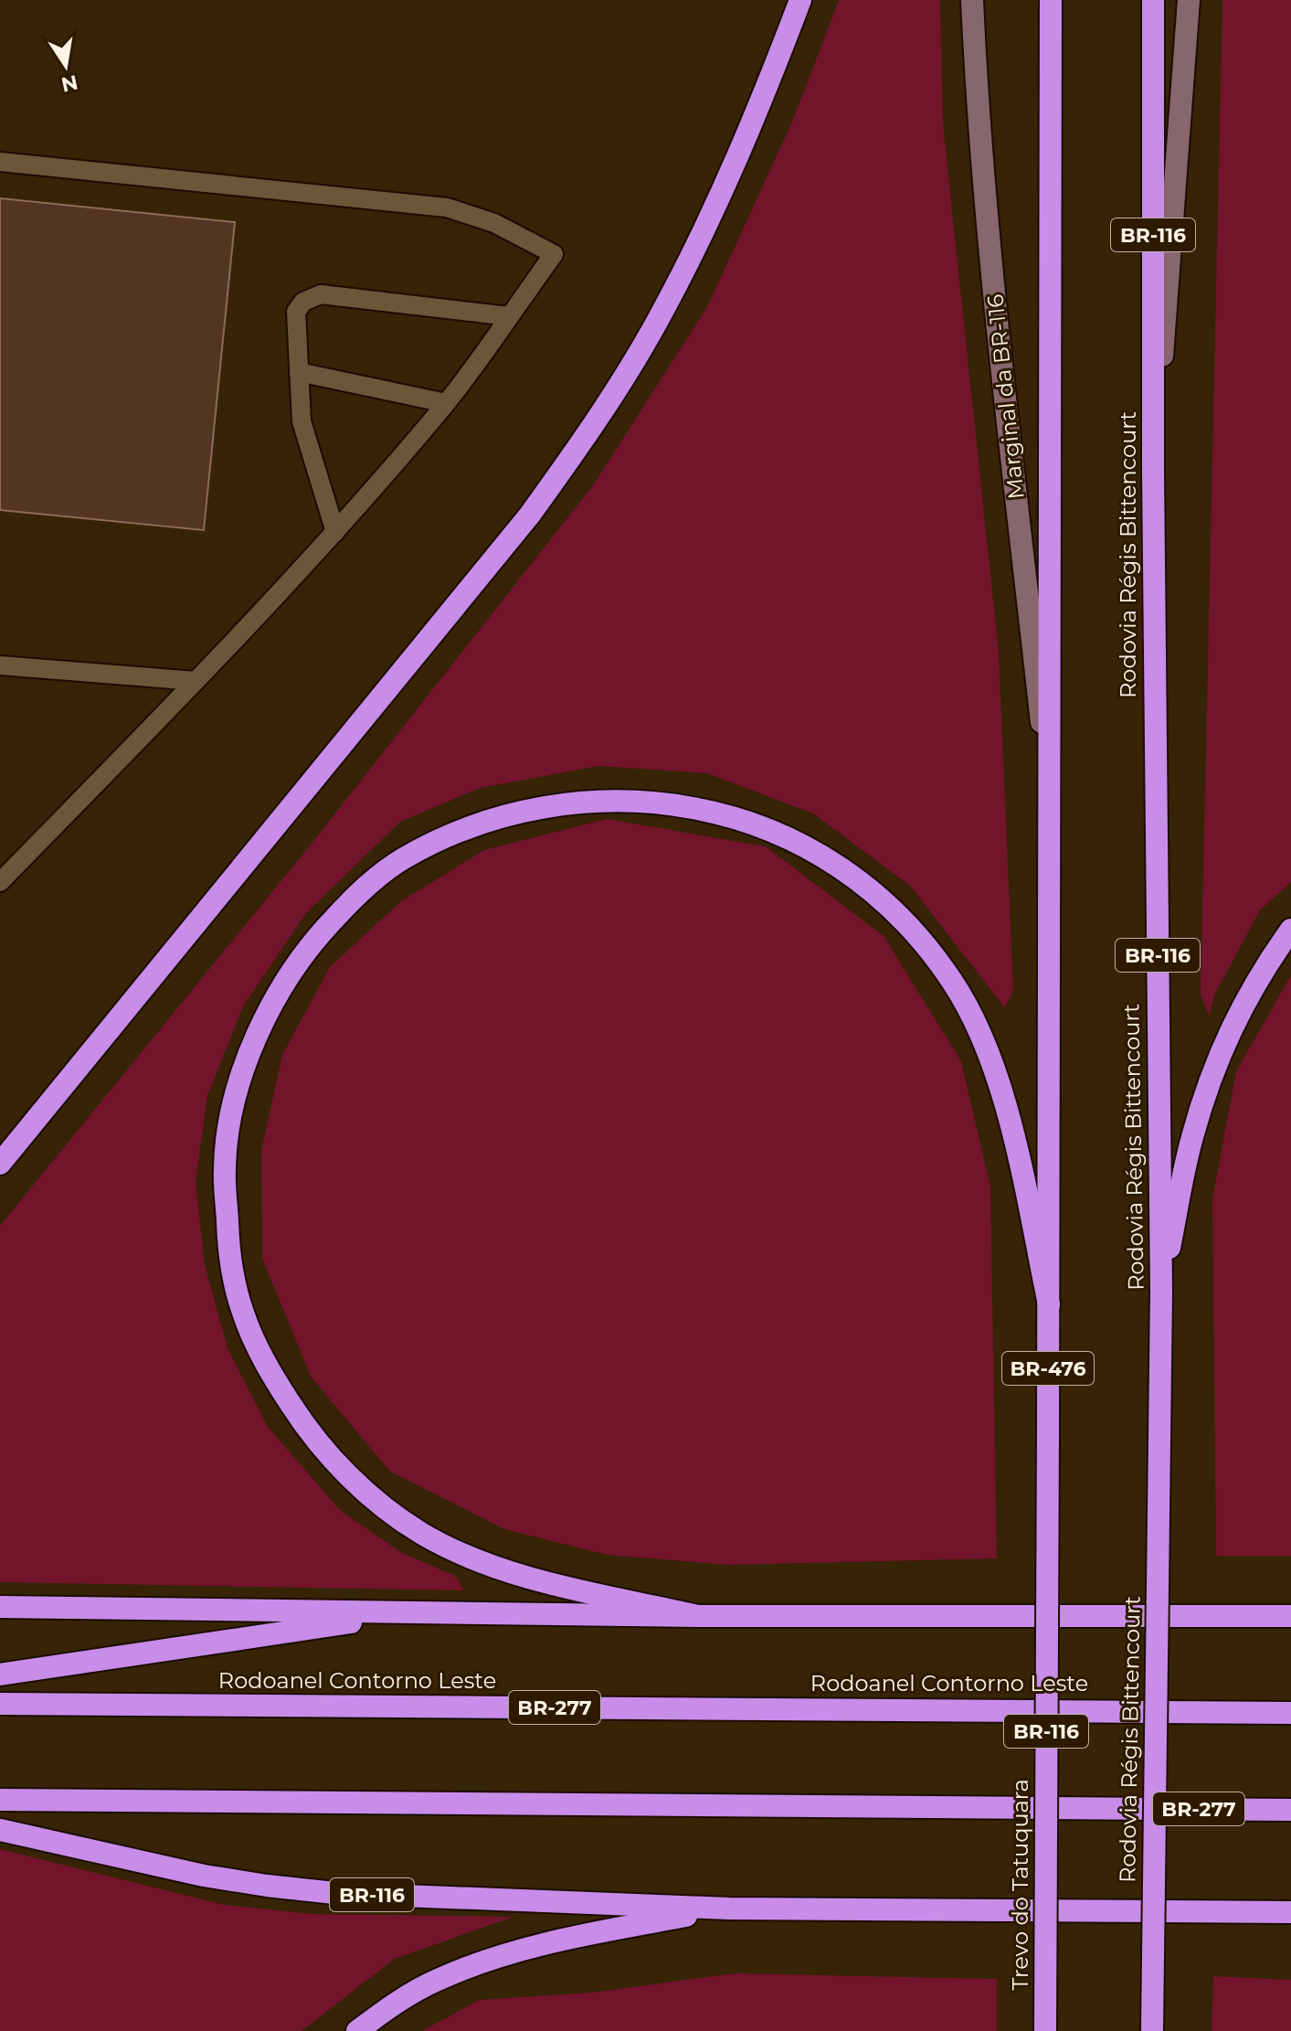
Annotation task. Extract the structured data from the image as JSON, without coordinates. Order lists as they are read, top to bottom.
{
  "streets": {
    "highway": [
      "BR-116",
      "Rodovia Régis Bittencourt",
      "BR-476",
      "Rodoanel Contorno Leste",
      "BR-277",
      "Trevo do Tatuquara"
    ],
    "main road": ["Marginal da BR-116"]
  },
  "crossings": [
    ["BR-476", "Trevo do Tatuquara"]
  ],
  "north": "bottom"
}
